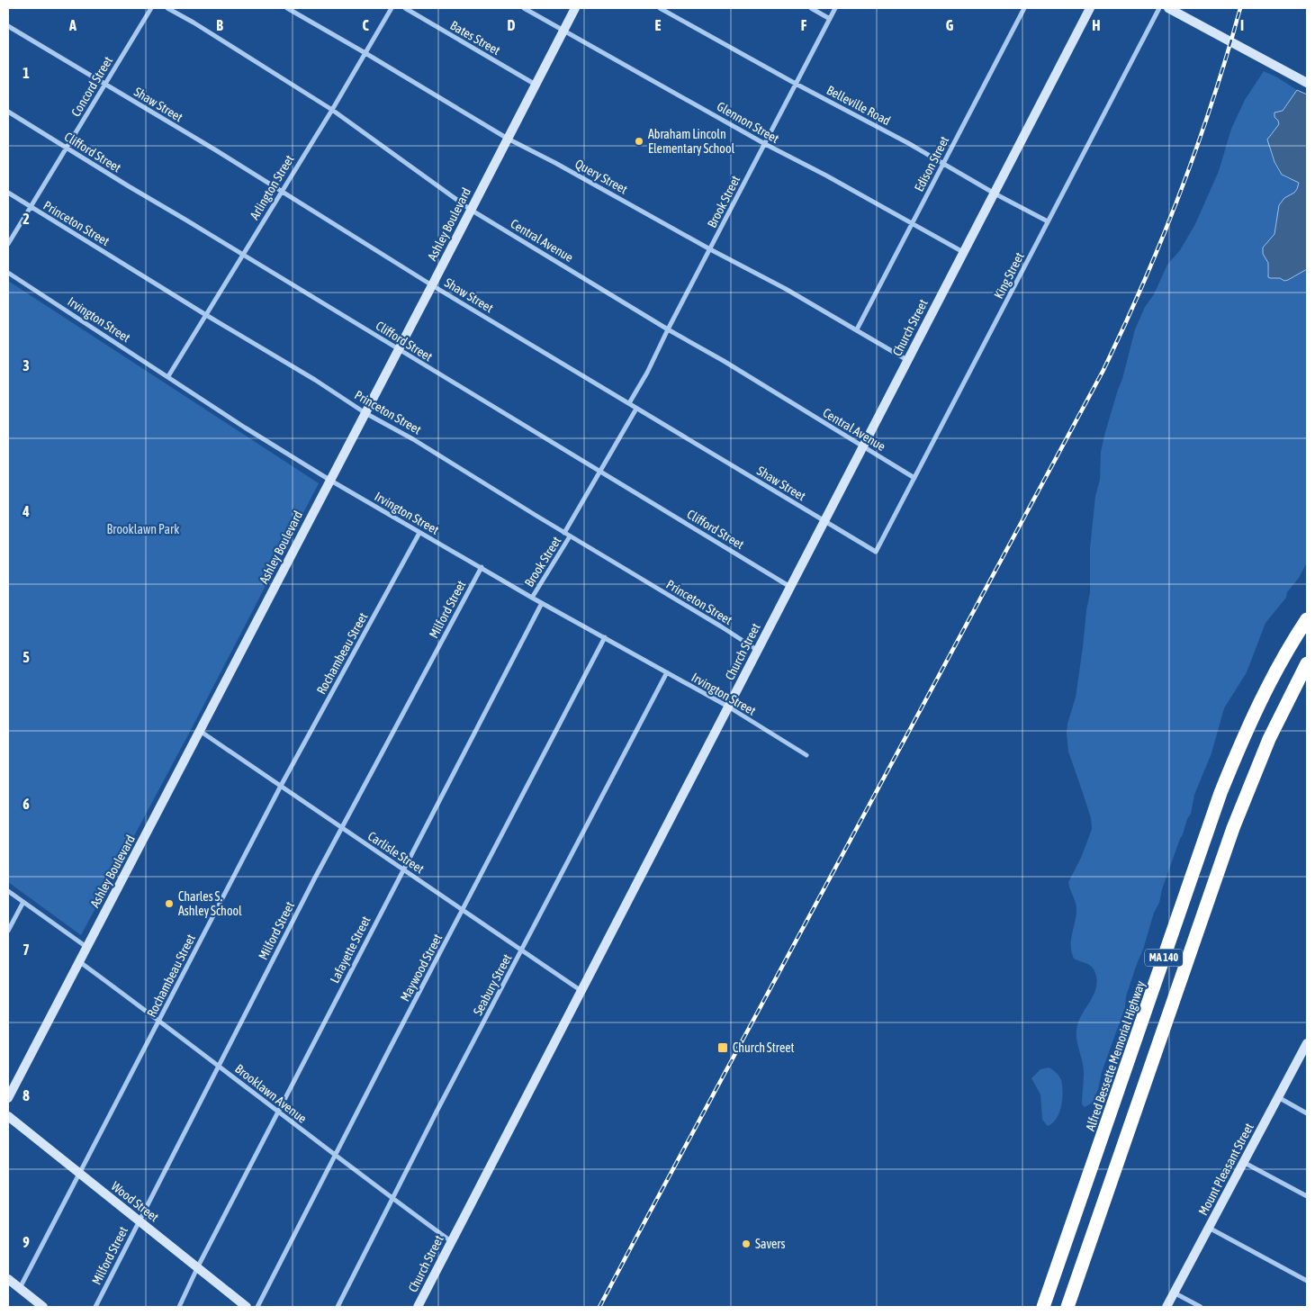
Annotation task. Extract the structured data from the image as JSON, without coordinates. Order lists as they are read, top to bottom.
{
  "streets": {
    "highway": ["MA 140", "Alfred Bessette Memorial Highway"],
    "main road": [
      "Ashley Boulevard",
      "Church Street",
      "Mount Pleasant Street",
      "Wood Street"
    ],
    "street": [
      "Bates Street",
      "Concord Street",
      "Shaw Street",
      "Belleville Road",
      "Glennon Street",
      "Clifford Street",
      "Edison Street",
      "Query Street",
      "Arlington Street",
      "Brook Street",
      "Princeton Street",
      "Central Avenue",
      "King Street",
      "Irvington Street",
      "Milford Street",
      "Rochambeau Street",
      "Carlisle Street",
      "Lafayette Street",
      "Maywood Street",
      "Seabury Street",
      "Brooklawn Avenue"
    ]
  },
  "crossings": [
    ["Bates Street", "Ashley Boulevard"],
    ["Concord Street", "Shaw Street"],
    ["Concord Street", "Clifford Street"],
    ["Concord Street", "Princeton Street"],
    ["Shaw Street", "Arlington Street"],
    ["Shaw Street", "Brook Street"],
    ["Shaw Street", "Ashley Boulevard"],
    ["Shaw Street", "King Street"],
    ["Shaw Street", "Church Street"],
    ["Belleville Road", "Edison Street"],
    ["Belleville Road", "Brook Street"],
    ["Belleville Road", "King Street"],
    ["Belleville Road", "Church Street"],
    ["Glennon Street", "Edison Street"],
    ["Glennon Street", "Brook Street"],
    ["Glennon Street", "Ashley Boulevard"],
    ["Glennon Street", "Church Street"],
    ["Clifford Street", "Arlington Street"],
    ["Clifford Street", "Brook Street"],
    ["Clifford Street", "Ashley Boulevard"],
    ["Clifford Street", "Church Street"],
    ["Edison Street", "Query Street"],
    ["Query Street", "Arlington Street"],
    ["Query Street", "Brook Street"],
    ["Query Street", "Ashley Boulevard"],
    ["Query Street", "Church Street"],
    ["Arlington Street", "Princeton Street"],
    ["Arlington Street", "Central Avenue"],
    ["Arlington Street", "Irvington Street"],
    ["Brook Street", "Princeton Street"],
    ["Brook Street", "Central Avenue"],
    ["Brook Street", "Irvington Street"],
    ["Princeton Street", "Ashley Boulevard"],
    ["Princeton Street", "Church Street"],
    ["Ashley Boulevard", "Central Avenue"],
    ["Ashley Boulevard", "Irvington Street"],
    ["Ashley Boulevard", "Carlisle Street"],
    ["Ashley Boulevard", "Brooklawn Avenue"],
    ["Central Avenue", "King Street"],
    ["Central Avenue", "Church Street"],
    ["Irvington Street", "Church Street"],
    ["Irvington Street", "Milford Street"],
    ["Irvington Street", "Rochambeau Street"],
    ["Irvington Street", "Lafayette Street"],
    ["Irvington Street", "Maywood Street"],
    ["Irvington Street", "Seabury Street"],
    ["Church Street", "Carlisle Street"],
    ["Church Street", "Brooklawn Avenue"],
    ["Milford Street", "Carlisle Street"],
    ["Milford Street", "Brooklawn Avenue"],
    ["Milford Street", "Wood Street"],
    ["Rochambeau Street", "Carlisle Street"],
    ["Rochambeau Street", "Brooklawn Avenue"],
    ["Rochambeau Street", "Wood Street"],
    ["Carlisle Street", "Lafayette Street"],
    ["Carlisle Street", "Maywood Street"],
    ["Carlisle Street", "Seabury Street"],
    ["Lafayette Street", "Brooklawn Avenue"],
    ["Lafayette Street", "Wood Street"],
    ["Maywood Street", "Brooklawn Avenue"],
    ["Seabury Street", "Brooklawn Avenue"]
  ],
  "parks": ["Brooklawn Park"],
  "places": {
    "other": ["Abraham Lincoln Elementary School", "Charles S. Ashley School", "Savers"],
    "transit": ["Church Street"]
  },
  "grid": {
    "columns": [
      "A",
      "B",
      "C",
      "D",
      "E",
      "F",
      "G",
      "H",
      "I"
    ],
    "rows": [
      "1",
      "2",
      "3",
      "4",
      "5",
      "6",
      "7",
      "8",
      "9"
    ]
  }
}
